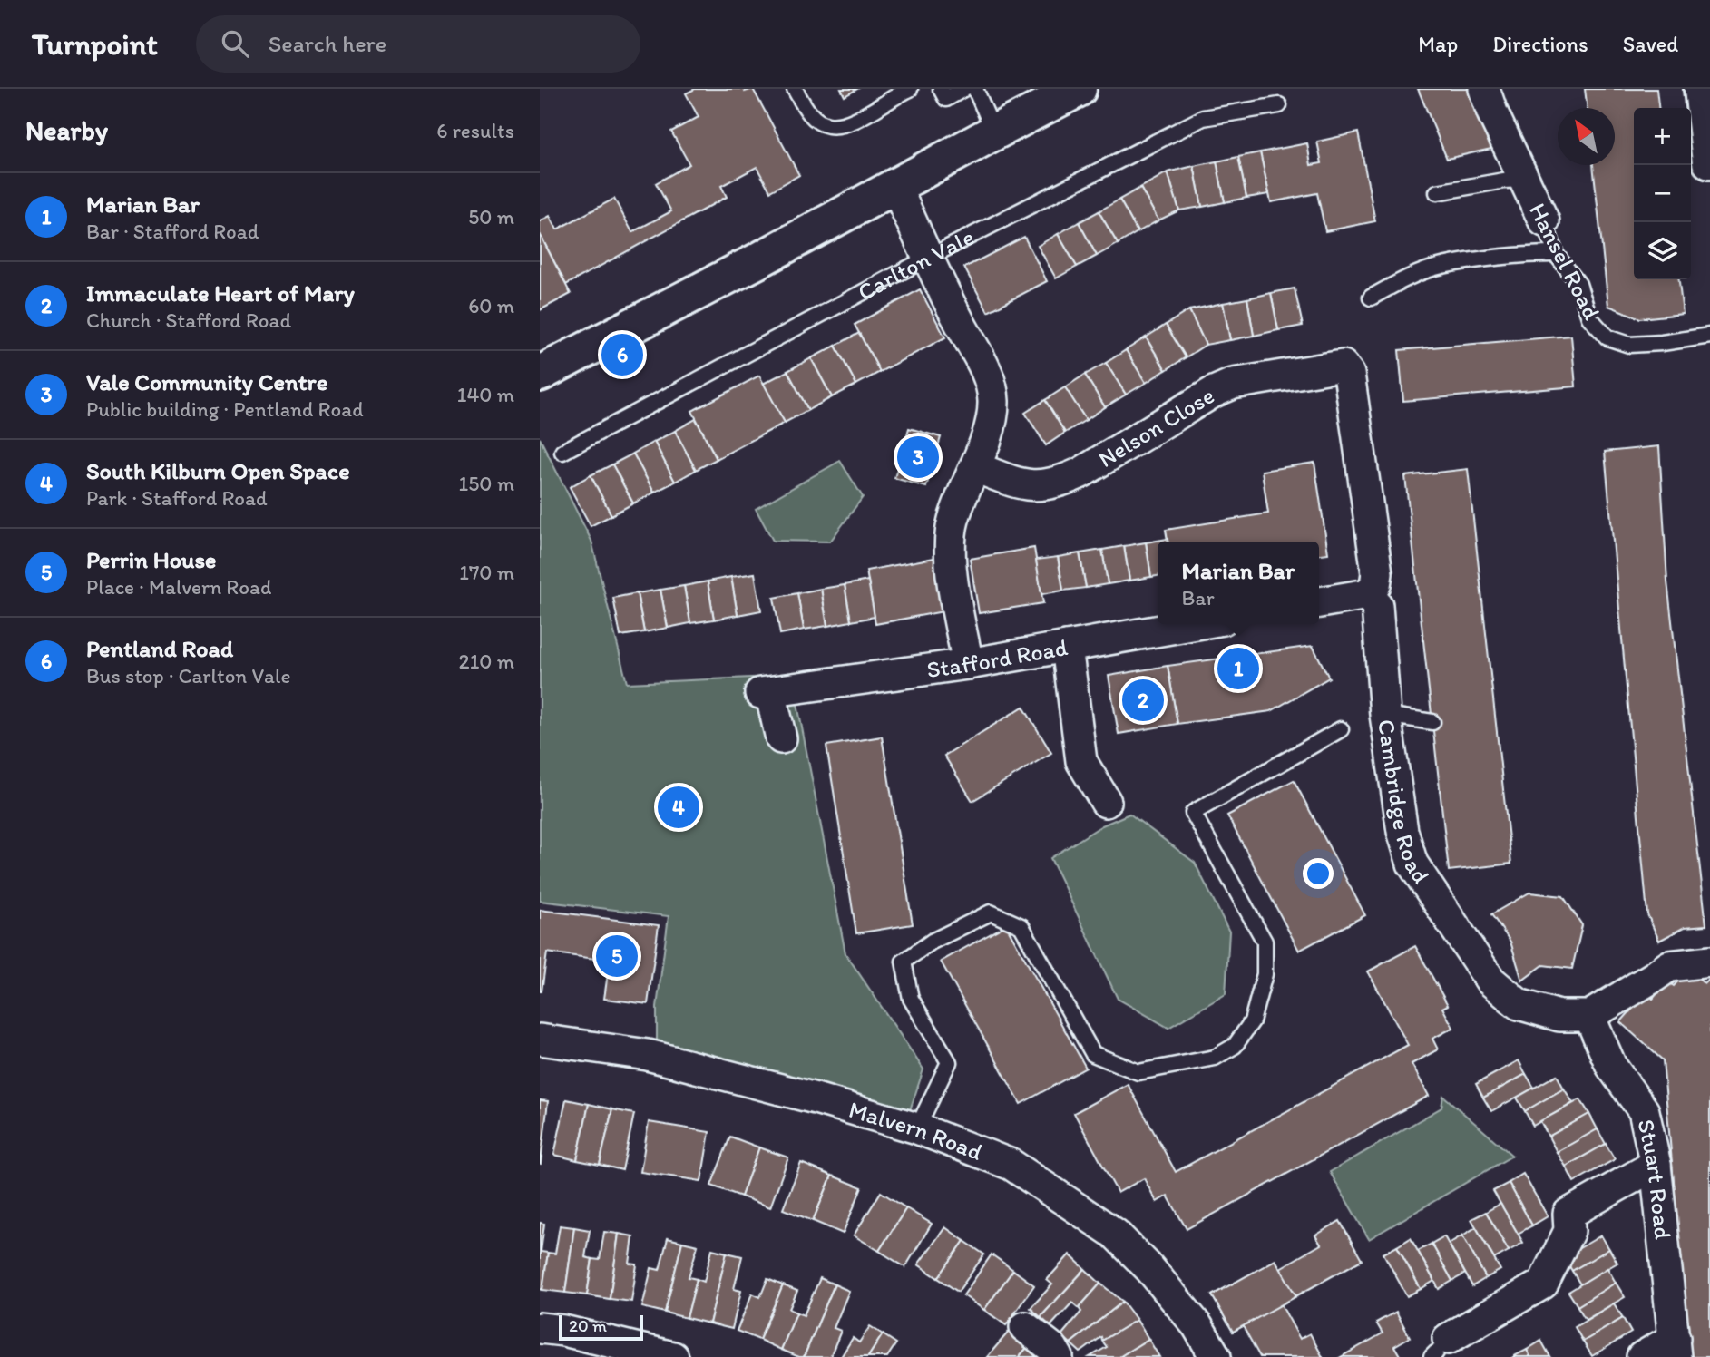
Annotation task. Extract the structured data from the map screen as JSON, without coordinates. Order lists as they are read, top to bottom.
{
  "streets": {
    "street": [
      "Hansel Road",
      "Nelson Close",
      "Stafford Road",
      "Cambridge Road",
      "Malvern Road",
      "Stuart Road"
    ],
    "lane": ["Carlton Vale"]
  },
  "crossings": [
    ["Nelson Close", "Cambridge Road"],
    ["Cambridge Road", "Stuart Road"]
  ],
  "scale_bar": "20 m",
  "north": "top left",
  "page": {
    "header": "Turnpoint",
    "search": "Search here",
    "nav": ["Map", "Directions", "Saved"],
    "heading": ["Nearby", "6 results"],
    "map_buttons": ["+", "−"],
    "list": [
      {
        "mark": "1",
        "name": "Marian Bar",
        "note": "Bar · Stafford Road",
        "value": "50 m"
      },
      {
        "mark": "2",
        "name": "Immaculate Heart of Mary",
        "note": "Church · Stafford Road",
        "value": "60 m"
      },
      {
        "mark": "3",
        "name": "Vale Community Centre",
        "note": "Public building · Pentland Road",
        "value": "140 m"
      },
      {
        "mark": "4",
        "name": "South Kilburn Open Space",
        "note": "Park · Stafford Road",
        "value": "150 m"
      },
      {
        "mark": "5",
        "name": "Perrin House",
        "note": "Place · Malvern Road",
        "value": "170 m"
      },
      {
        "mark": "6",
        "name": "Pentland Road",
        "note": "Bus stop · Carlton Vale",
        "value": "210 m"
      }
    ],
    "pins": [
      "6",
      "3",
      "1",
      "2",
      "4",
      "5"
    ],
    "popup": ["Marian Bar", "Bar"],
    "scale": "20 m"
  }
}
